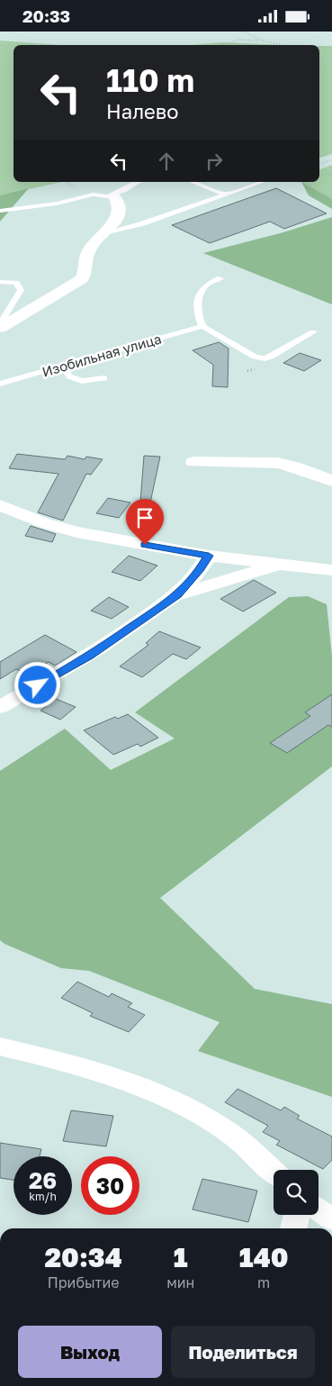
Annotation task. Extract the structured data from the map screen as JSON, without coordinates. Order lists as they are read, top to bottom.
{
  "streets": {
    "lane": ["Изобильная улица"]
  },
  "page": {
    "status": "20:33",
    "turn": ["110 m", "Налево"],
    "speed": "26 km/h",
    "limit": "30",
    "eta": [
      "20:34",
      "Прибытие",
      "1",
      "мин",
      "140",
      "m"
    ],
    "buttons": ["Выход", "Поделиться"]
  }
}
